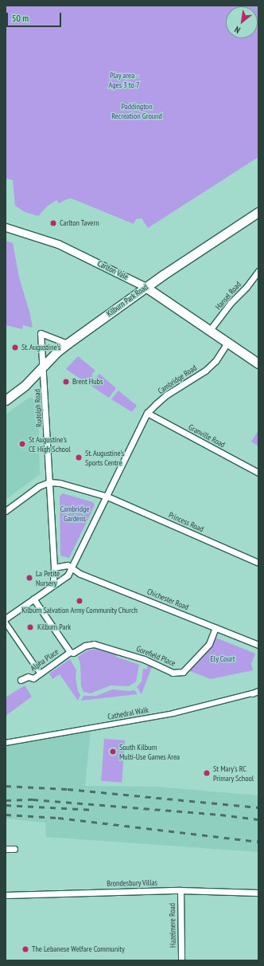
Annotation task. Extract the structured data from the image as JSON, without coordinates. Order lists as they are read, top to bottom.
{
  "streets": {
    "main road": ["Carlton Vale", "Kilburn Park Road"],
    "street": [
      "Hansel Road",
      "Cambridge Road",
      "Rudolph Road",
      "Granville Road",
      "Princess Road",
      "Chichester Road",
      "Gorefield Place",
      "Alpha Place",
      "Cathedral Walk",
      "Brondesbury Villas",
      "Hazelmere Road"
    ]
  },
  "crossings": [
    ["Carlton Vale", "Hansel Road"],
    ["Carlton Vale", "Kilburn Park Road"],
    ["Carlton Vale", "Cambridge Road"],
    ["Kilburn Park Road", "Rudolph Road"],
    ["Cambridge Road", "Granville Road"],
    ["Cambridge Road", "Princess Road"],
    ["Chichester Road", "Gorefield Place"],
    ["Gorefield Place", "Alpha Place"],
    ["Brondesbury Villas", "Hazelmere Road"]
  ],
  "parks": [
    "Play area - Ages 3 to 7",
    "Paddington Recreation Ground",
    "Cambridge Gardens",
    "Ely Court"
  ],
  "places": [
    "Carlton Tavern",
    "St. Augustine's",
    "Brent Hubs",
    "St Augustine's CE High School",
    "St. Augustine's Sports Centre",
    "La Petite Nursery",
    "Kilburn Salvation Army Community Church",
    "Kilburn Park",
    "South Kilburn Multi-Use Games Area",
    "St Mary's RC Primary School",
    "The Lebanese Welfare Community"
  ],
  "scale_bar": "50 m",
  "north": "bottom left"
}
